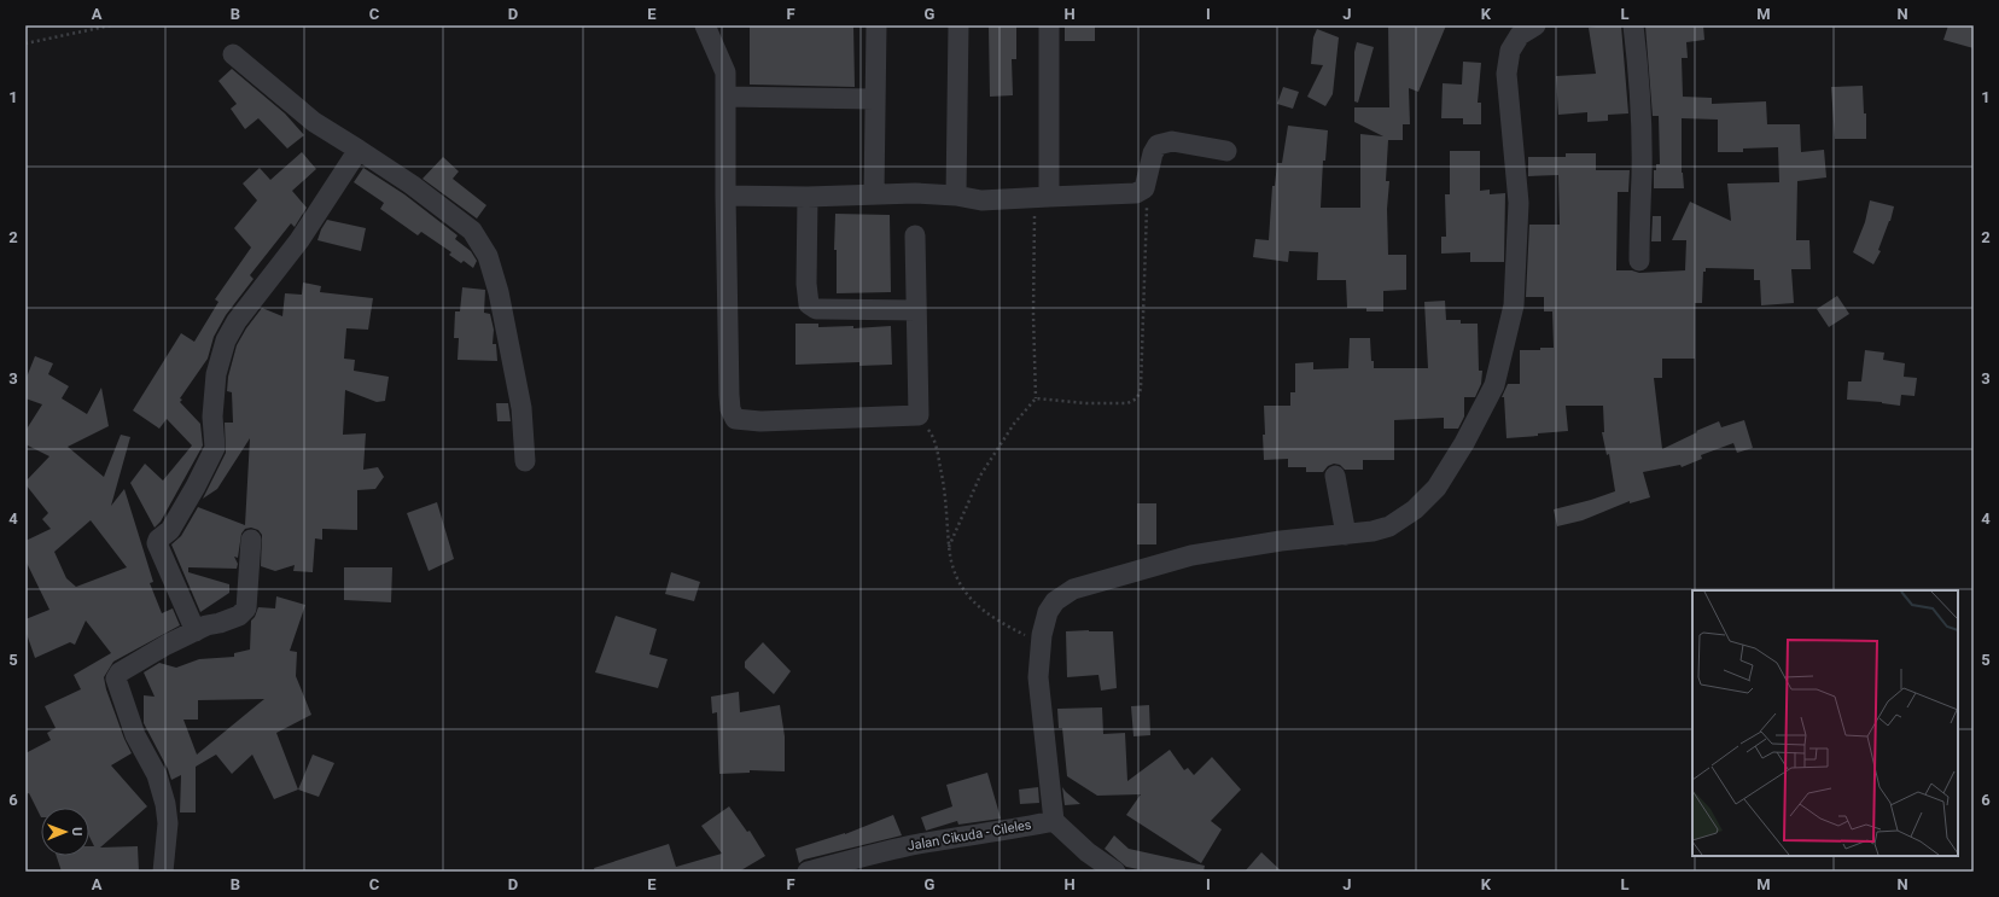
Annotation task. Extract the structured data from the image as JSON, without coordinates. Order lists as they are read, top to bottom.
{
  "streets": {
    "street": ["Jalan Cikuda - Cileles"]
  },
  "north": "right",
  "grid": {
    "columns": [
      "A",
      "B",
      "C",
      "D",
      "E",
      "F",
      "G",
      "H",
      "I",
      "J",
      "K",
      "L",
      "M",
      "N"
    ],
    "rows": [
      "1",
      "2",
      "3",
      "4",
      "5",
      "6"
    ]
  }
}
